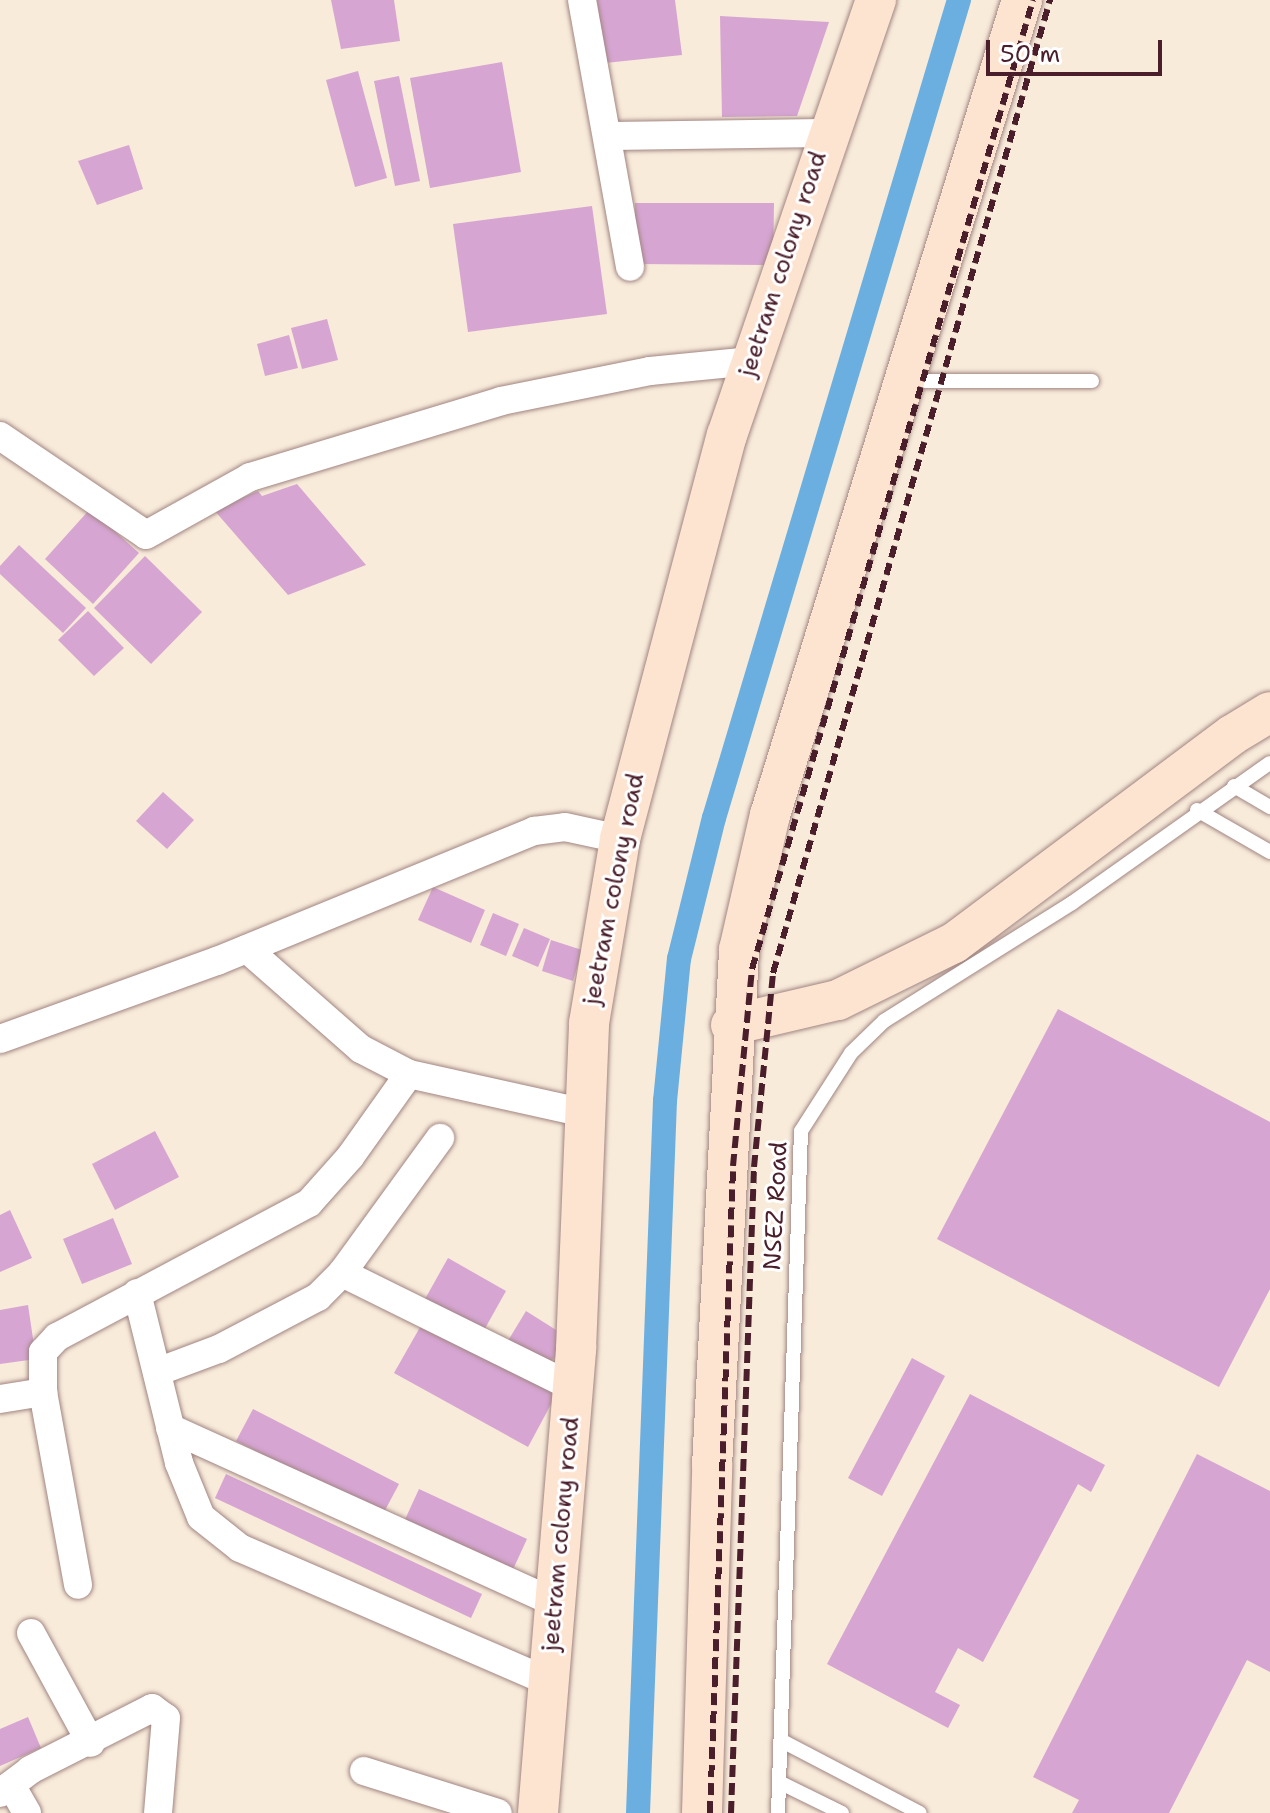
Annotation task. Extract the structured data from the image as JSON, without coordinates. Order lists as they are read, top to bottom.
{
  "streets": {
    "street": ["jeetram colony road"],
    "lane": ["NSEZ Road"]
  },
  "scale_bar": "50 m"
}
